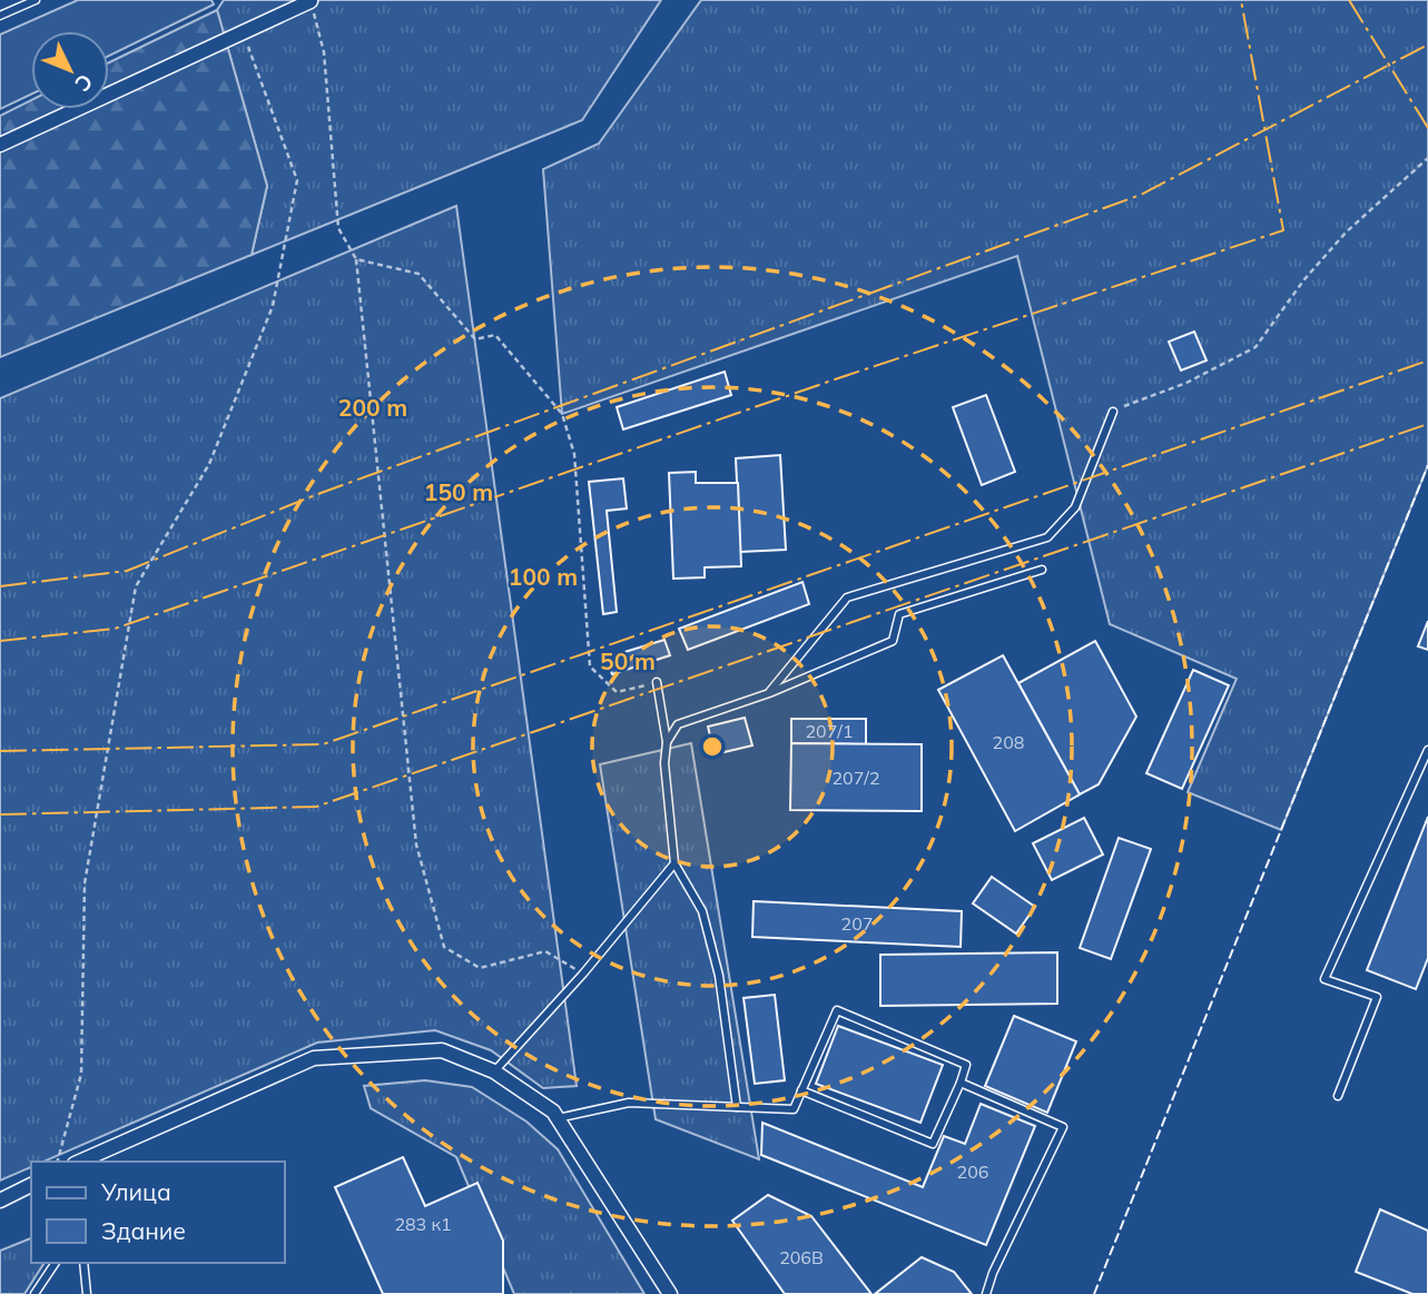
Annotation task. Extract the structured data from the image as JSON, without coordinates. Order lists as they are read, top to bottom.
{
  "house_numbers": [
    "207/1",
    "208",
    "207/2",
    "207",
    "206",
    "283 к1",
    "206В"
  ],
  "legend": ["Улица", "Здание"],
  "north": "bottom right",
  "rings": [
    "200 m",
    "150 m",
    "100 m",
    "50 m"
  ]
}
